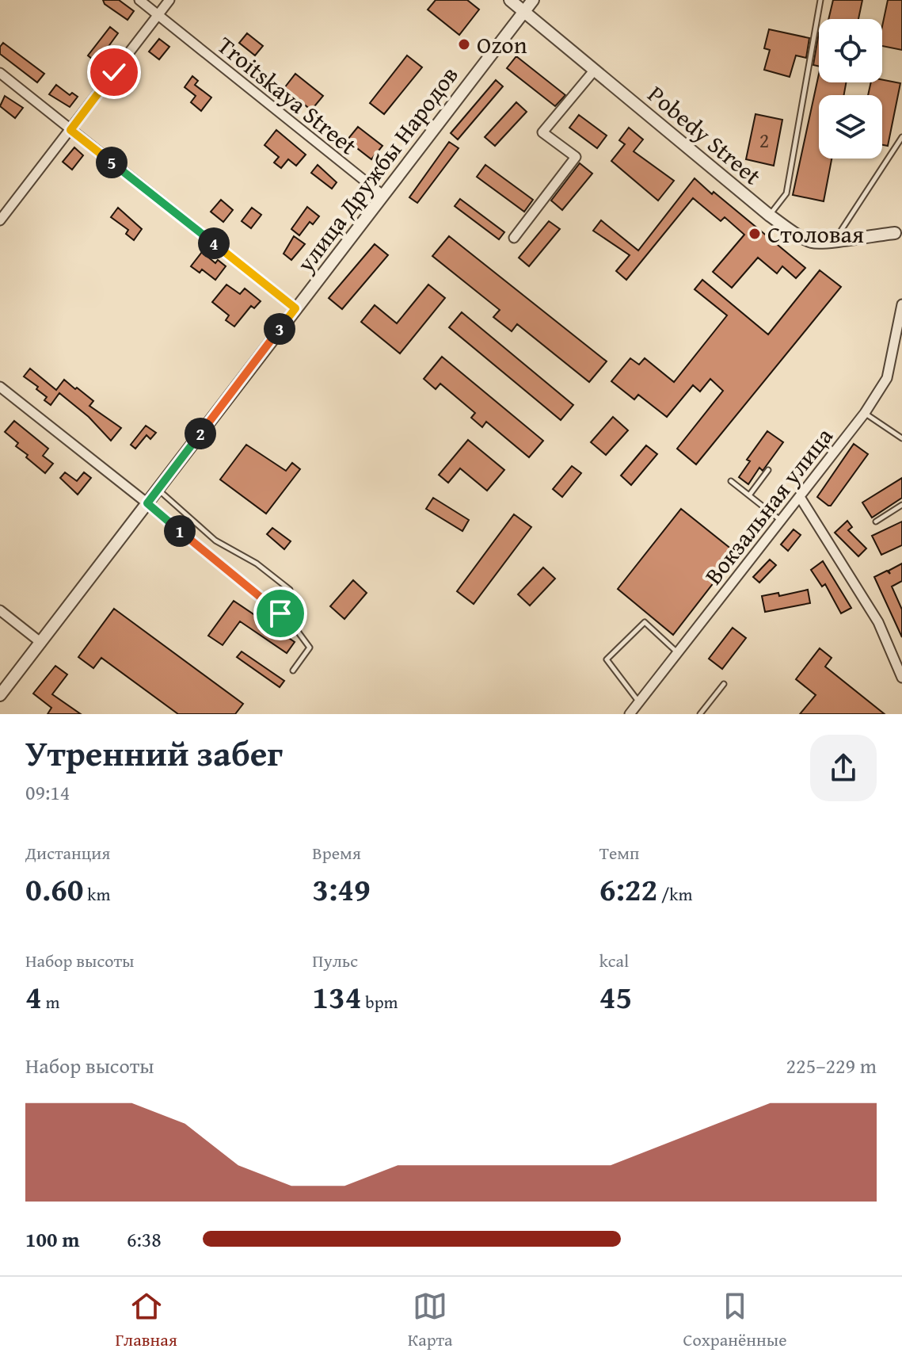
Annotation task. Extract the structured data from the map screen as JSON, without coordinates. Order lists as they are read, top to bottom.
{
  "streets": {
    "street": [
      "Troitskaya Street",
      "Pobedy Street",
      "улица Дружбы Народов",
      "Вокзальная улица"
    ]
  },
  "crossings": [
    ["Troitskaya Street", "улица Дружбы Народов"],
    ["Pobedy Street", "улица Дружбы Народов"]
  ],
  "places": ["Ozon", "Столовая"],
  "house_numbers": ["2"],
  "page": {
    "pins": [
      "5",
      "4",
      "3",
      "2",
      "1"
    ],
    "heading": ["Утренний забег", "09:14"],
    "stats": [
      ["Дистанция", "0.60 km"],
      ["Время", "3:49"],
      ["Темп", "6:22 /km"],
      ["Набор высоты", "4 m"],
      ["Пульс", "134 bpm"],
      ["kcal", "45"]
    ],
    "chart": ["Набор высоты", "225–229 m"],
    "list": [
      {
        "name": "100 m",
        "note": "6:38"
      }
    ],
    "tabs": ["Главная", "Карта", "Сохранённые"]
  }
}
